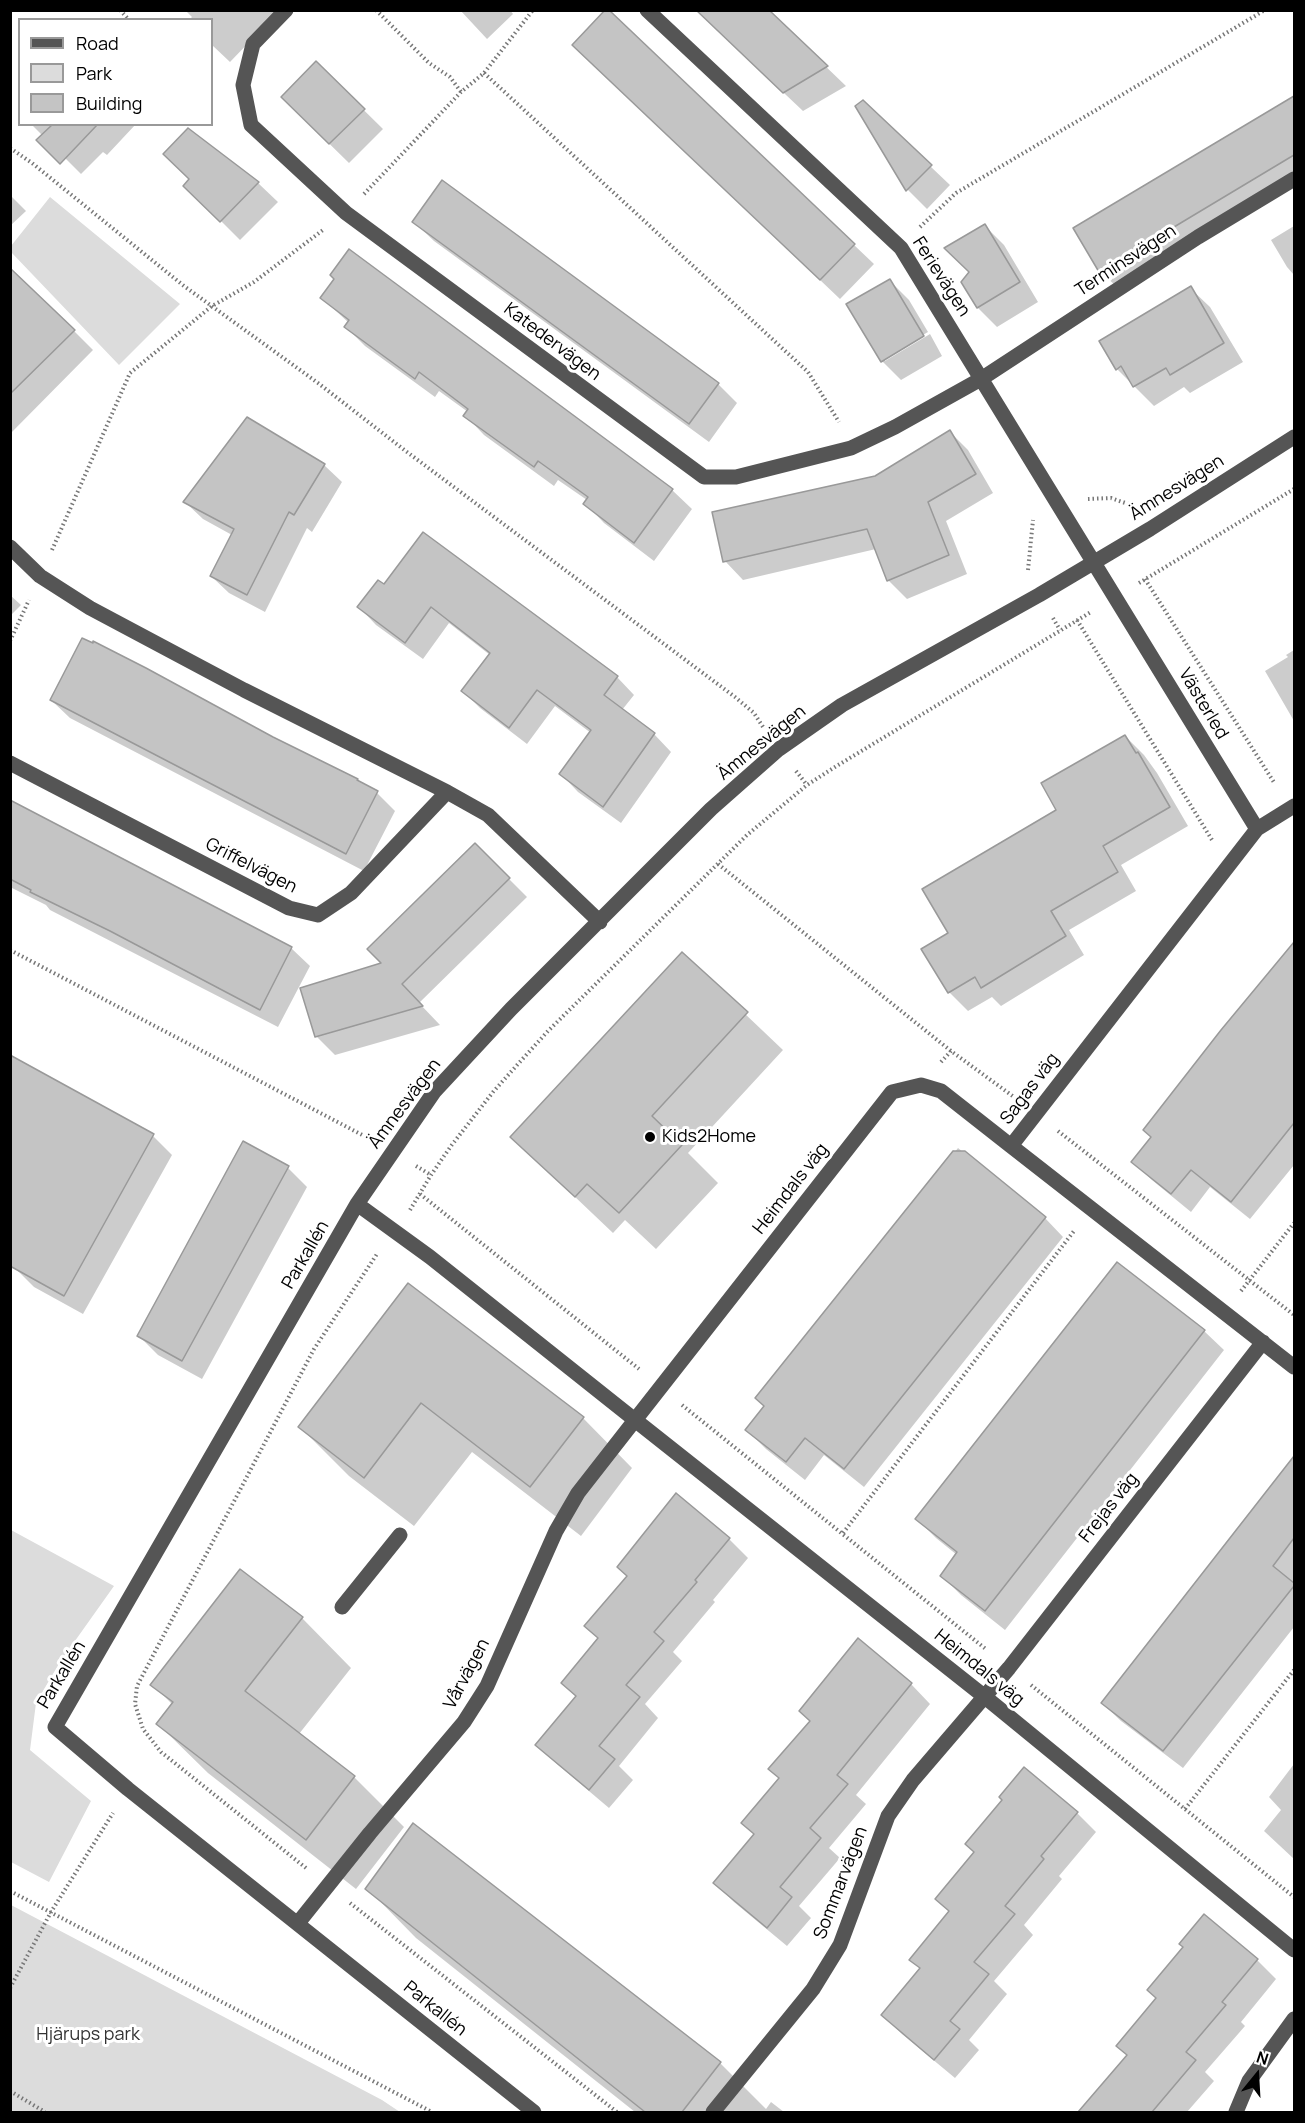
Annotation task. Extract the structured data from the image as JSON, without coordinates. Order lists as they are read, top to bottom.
{
  "streets": {
    "street": [
      "Terminsvägen",
      "Ferievägen",
      "Katedervägen",
      "Ämnesvägen",
      "Västerled",
      "Griffelvägen",
      "Sagas väg",
      "Heimdals väg",
      "Parkallén",
      "Frejas väg",
      "Vårvägen",
      "Sommarvägen"
    ]
  },
  "crossings": [
    ["Terminsvägen", "Ferievägen"],
    ["Terminsvägen", "Katedervägen"],
    ["Ferievägen", "Katedervägen"],
    ["Ferievägen", "Ämnesvägen"],
    ["Ferievägen", "Västerled"],
    ["Ämnesvägen", "Västerled"],
    ["Ämnesvägen", "Heimdals väg"],
    ["Ämnesvägen", "Parkallén"],
    ["Västerled", "Sagas väg"],
    ["Sagas väg", "Heimdals väg"],
    ["Sagas väg", "Frejas väg"],
    ["Heimdals väg", "Parkallén"],
    ["Heimdals väg", "Frejas väg"],
    ["Heimdals väg", "Vårvägen"],
    ["Heimdals väg", "Sommarvägen"],
    ["Parkallén", "Vårvägen"],
    ["Frejas väg", "Sommarvägen"]
  ],
  "parks": ["Hjärups park"],
  "places": ["Kids2Home"],
  "legend": ["Road", "Park", "Building"],
  "north": "top"
}
